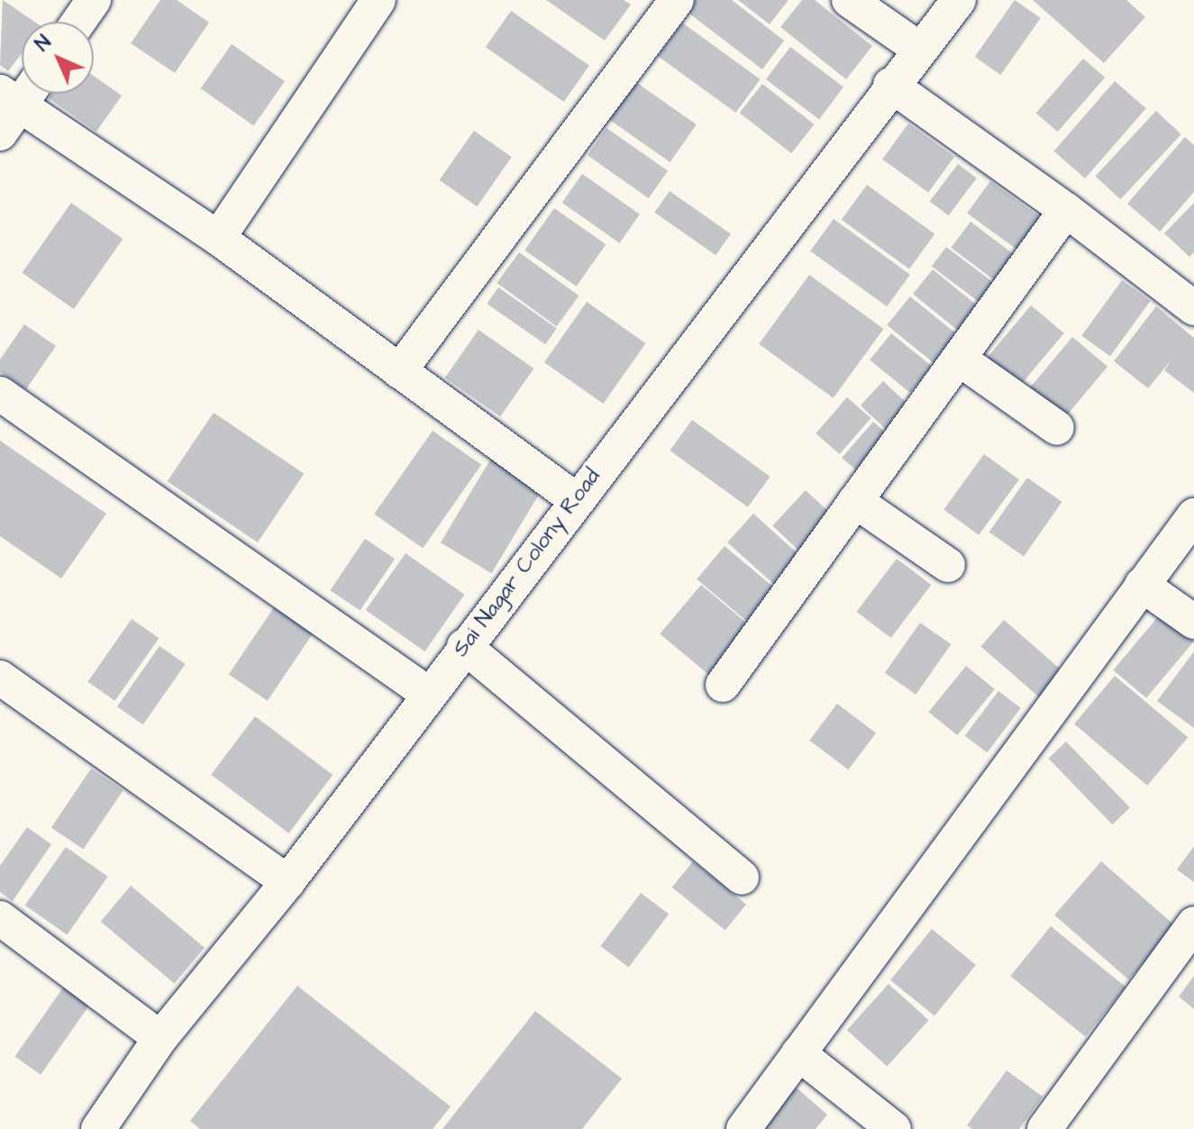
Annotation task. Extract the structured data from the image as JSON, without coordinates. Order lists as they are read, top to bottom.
{
  "streets": {
    "street": ["Sai Nagar Colony Road"]
  },
  "north": "top left"
}
